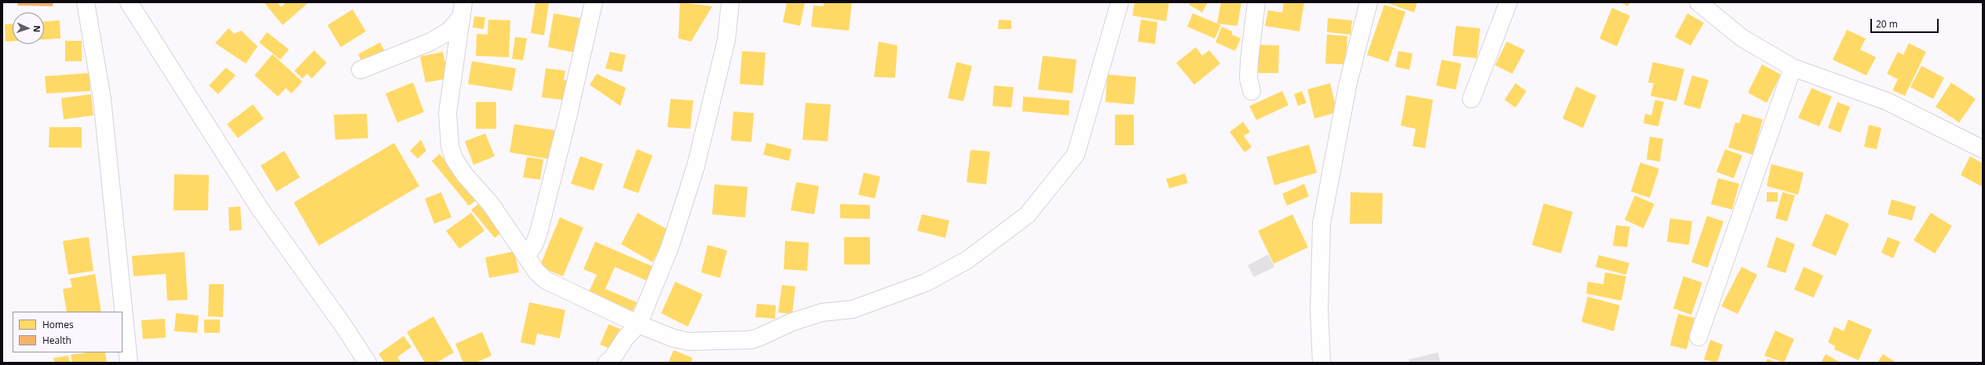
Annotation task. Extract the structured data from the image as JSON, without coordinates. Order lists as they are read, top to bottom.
{
  "legend": ["Homes", "Health"],
  "scale_bar": "20 m",
  "north": "right"
}
